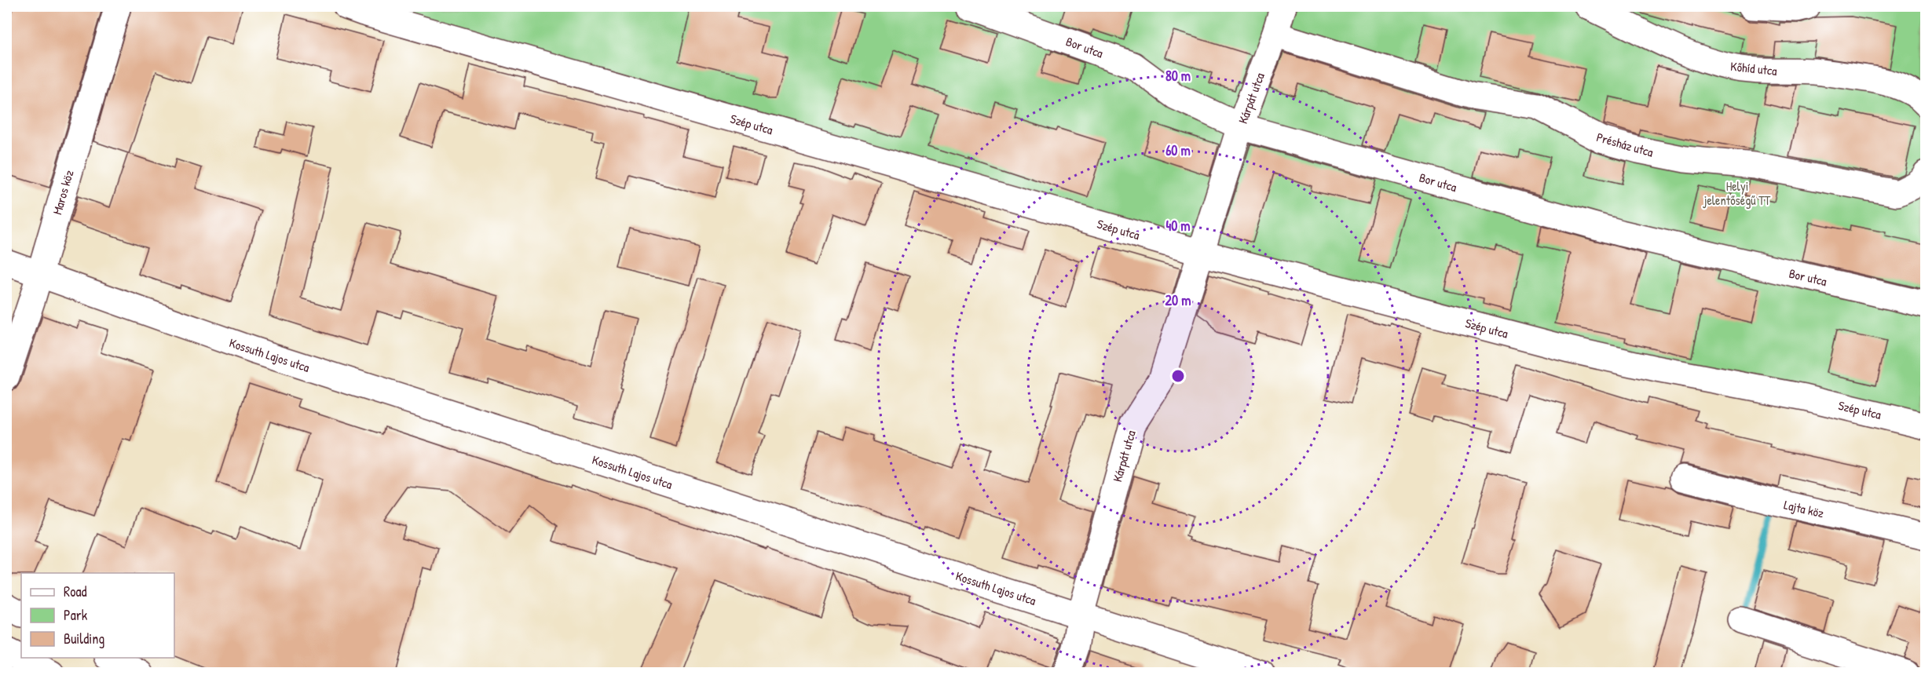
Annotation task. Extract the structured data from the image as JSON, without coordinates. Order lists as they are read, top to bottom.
{
  "streets": {
    "street": [
      "Bor utca",
      "Kőhíd utca",
      "Kárpát utca",
      "Szép utca",
      "Présház utca",
      "Maros köz",
      "Kossuth Lajos utca",
      "Lajta köz"
    ]
  },
  "crossings": [
    ["Bor utca", "Kárpát utca"],
    ["Kárpát utca", "Szép utca"],
    ["Kárpát utca", "Présház utca"],
    ["Kárpát utca", "Kossuth Lajos utca"],
    ["Maros köz", "Kossuth Lajos utca"]
  ],
  "parks": ["Helyi jelentőségű TT"],
  "legend": ["Road", "Park", "Building"],
  "rings": [
    "80 m",
    "60 m",
    "40 m",
    "20 m"
  ]
}
